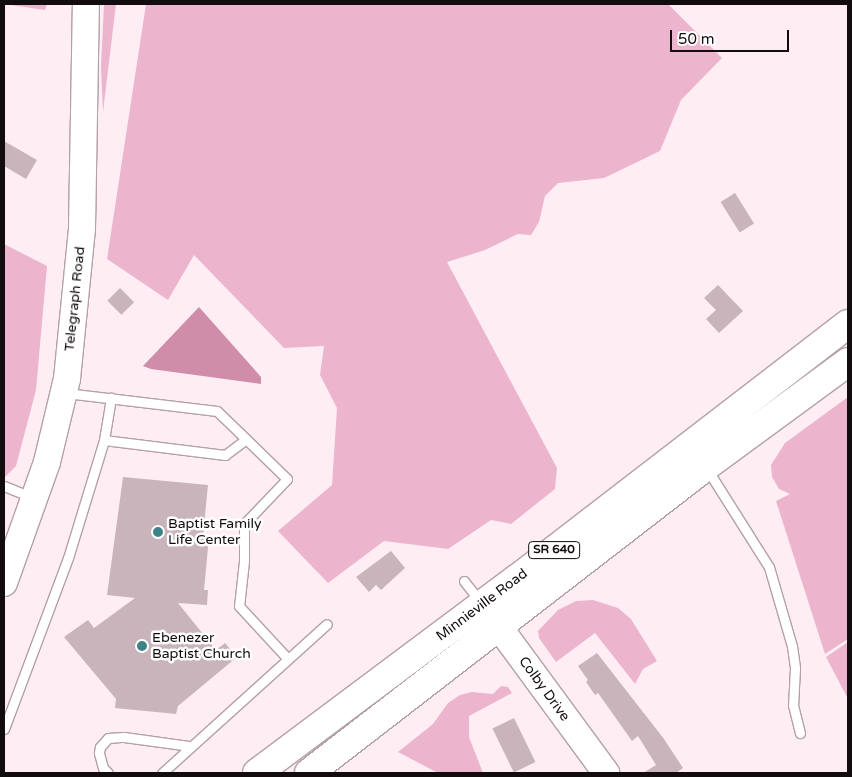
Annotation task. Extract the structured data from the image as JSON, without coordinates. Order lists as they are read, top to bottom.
{
  "streets": {
    "main road": [
      "Telegraph Road",
      "SR 640",
      "Minnieville Road",
      "Colby Drive"
    ]
  },
  "crossings": [
    ["Minnieville Road", "Colby Drive"]
  ],
  "places": ["Baptist Family Life Center", "Ebenezer Baptist Church"],
  "scale_bar": "50 m"
}
